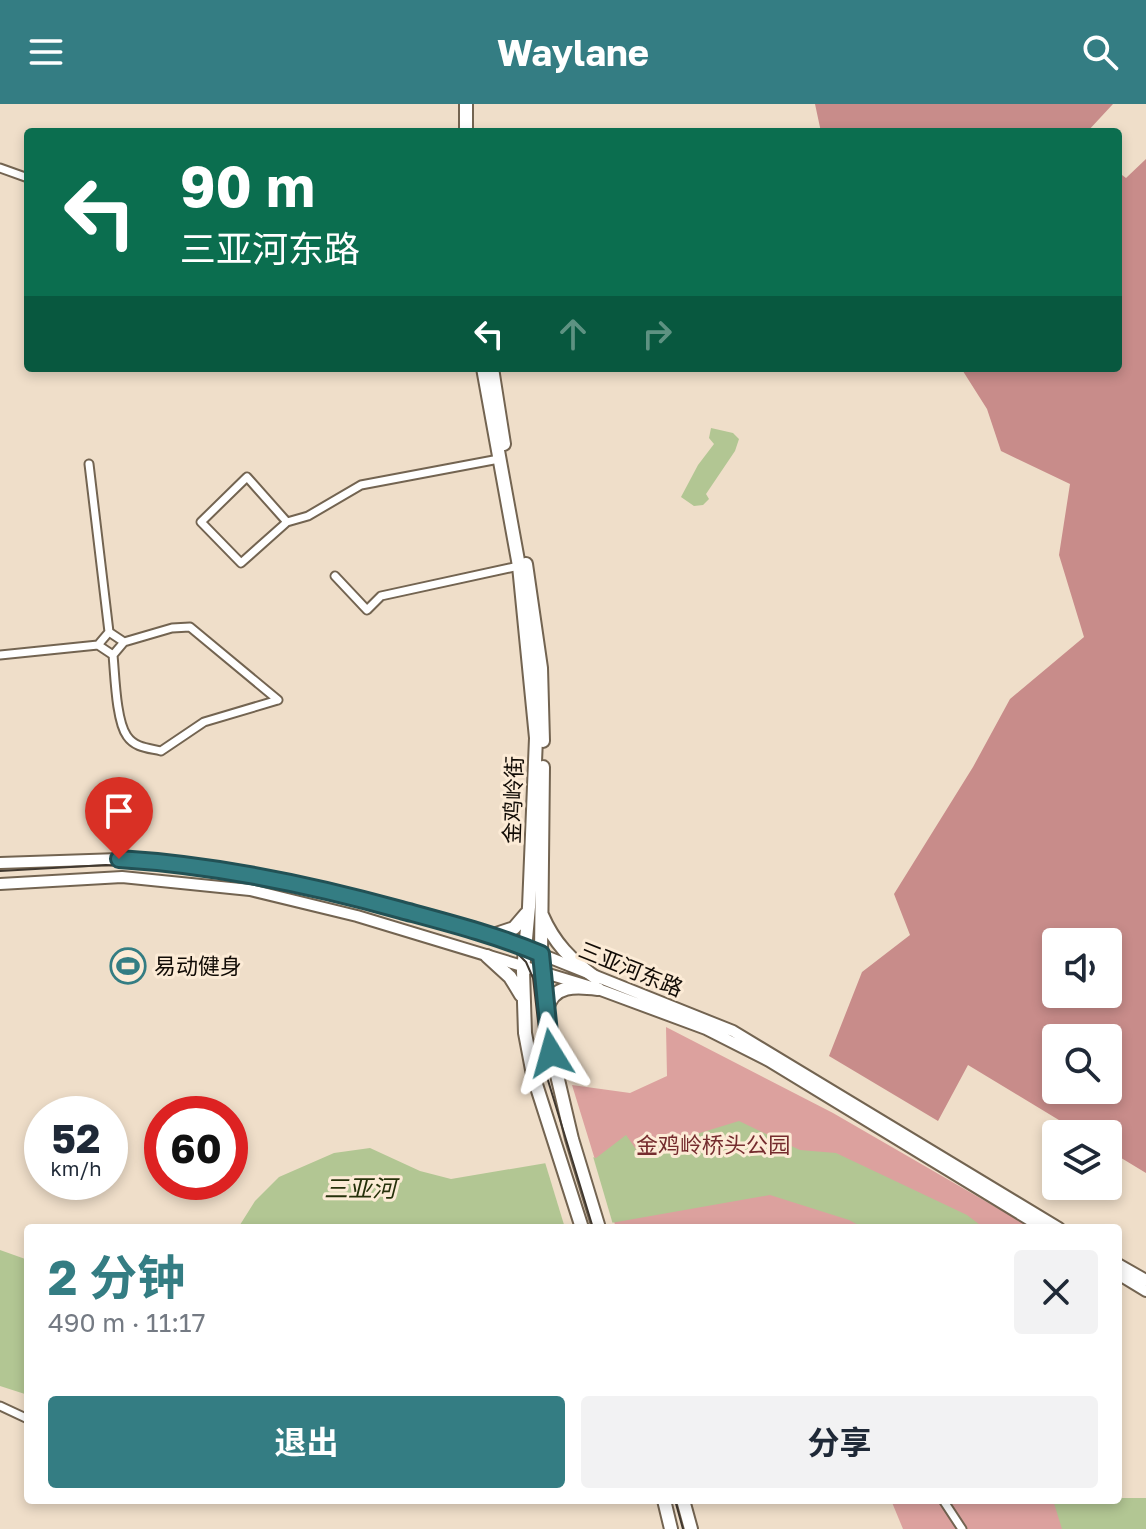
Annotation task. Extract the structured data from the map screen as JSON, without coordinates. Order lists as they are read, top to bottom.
{
  "streets": {
    "main road": ["金鸡岭街", "三亚河东路"]
  },
  "crossings": [
    ["金鸡岭街", "三亚河东路"]
  ],
  "water": ["三亚河"],
  "parks": ["金鸡岭桥头公园"],
  "places": {
    "sports": ["易动健身"]
  },
  "page": {
    "header": "Waylane",
    "turn": ["90 m", "三亚河东路"],
    "speed": "52 km/h",
    "limit": "60",
    "heading": ["2 分钟", "490 m · 11:17"],
    "buttons": ["退出", "分享"]
  }
}
